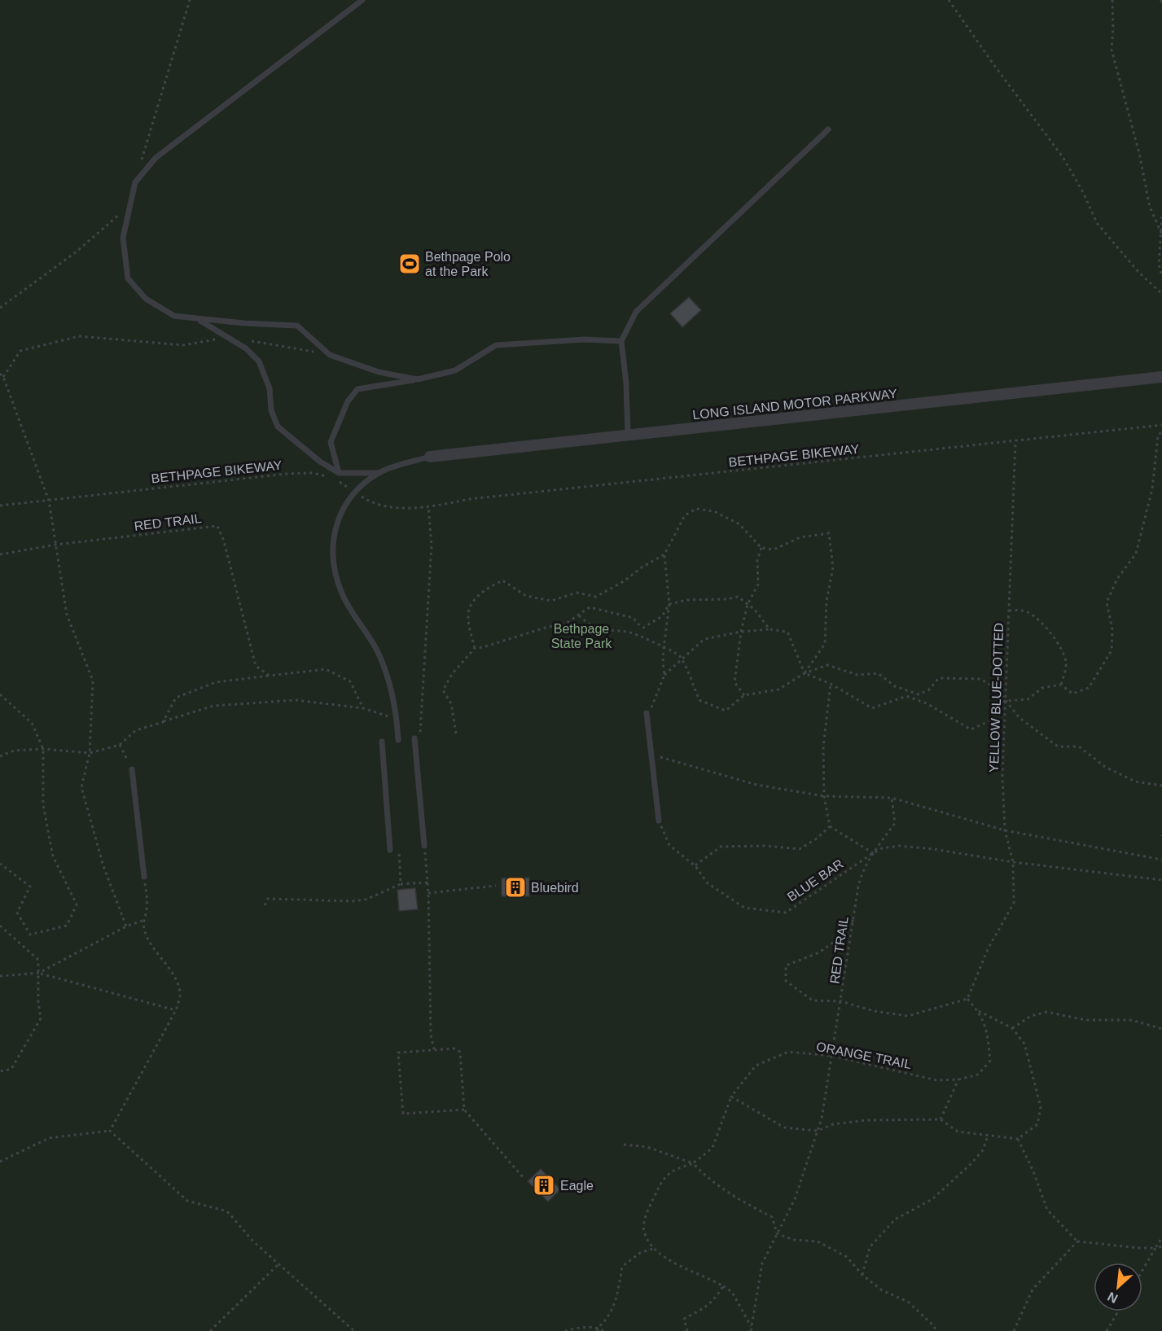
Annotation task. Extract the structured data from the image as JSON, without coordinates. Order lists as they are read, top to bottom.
{
  "streets": {
    "street": ["LONG ISLAND MOTOR PARKWAY"],
    "path": [
      "BETHPAGE BIKEWAY",
      "RED TRAIL",
      "YELLOW BLUE-DOTTED",
      "BLUE BAR",
      "ORANGE TRAIL"
    ]
  },
  "crossings": [
    ["RED TRAIL", "BLUE BAR"],
    ["RED TRAIL", "ORANGE TRAIL"]
  ],
  "parks": ["Bethpage State Park"],
  "places": {
    "sports": ["Bethpage Polo at the Park"],
    "building": ["Bluebird", "Eagle"]
  },
  "north": "bottom left"
}
